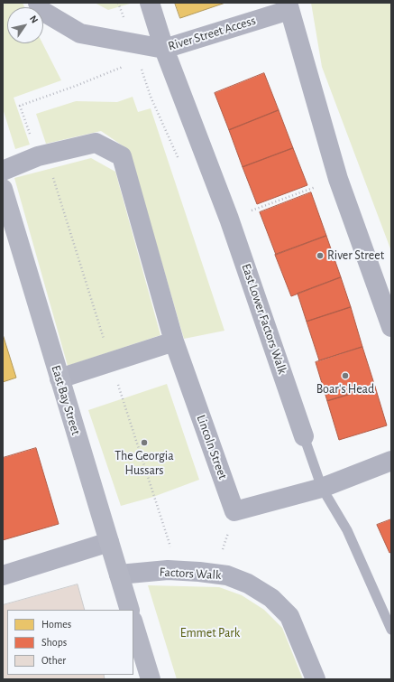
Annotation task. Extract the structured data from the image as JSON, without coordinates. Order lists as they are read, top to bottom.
{
  "streets": {
    "main road": ["East Bay Street"],
    "street": [
      "River Street Access",
      "East Lower Factors Walk",
      "Lincoln Street",
      "Factors Walk"
    ]
  },
  "crossings": [
    ["River Street Access", "East Lower Factors Walk"],
    ["East Lower Factors Walk", "Lincoln Street"],
    ["East Bay Street", "Factors Walk"]
  ],
  "parks": ["Emmet Park"],
  "places": ["River Street", "Boar's Head", "The Georgia Hussars"],
  "legend": ["Homes", "Shops", "Other"],
  "north": "top right"
}
